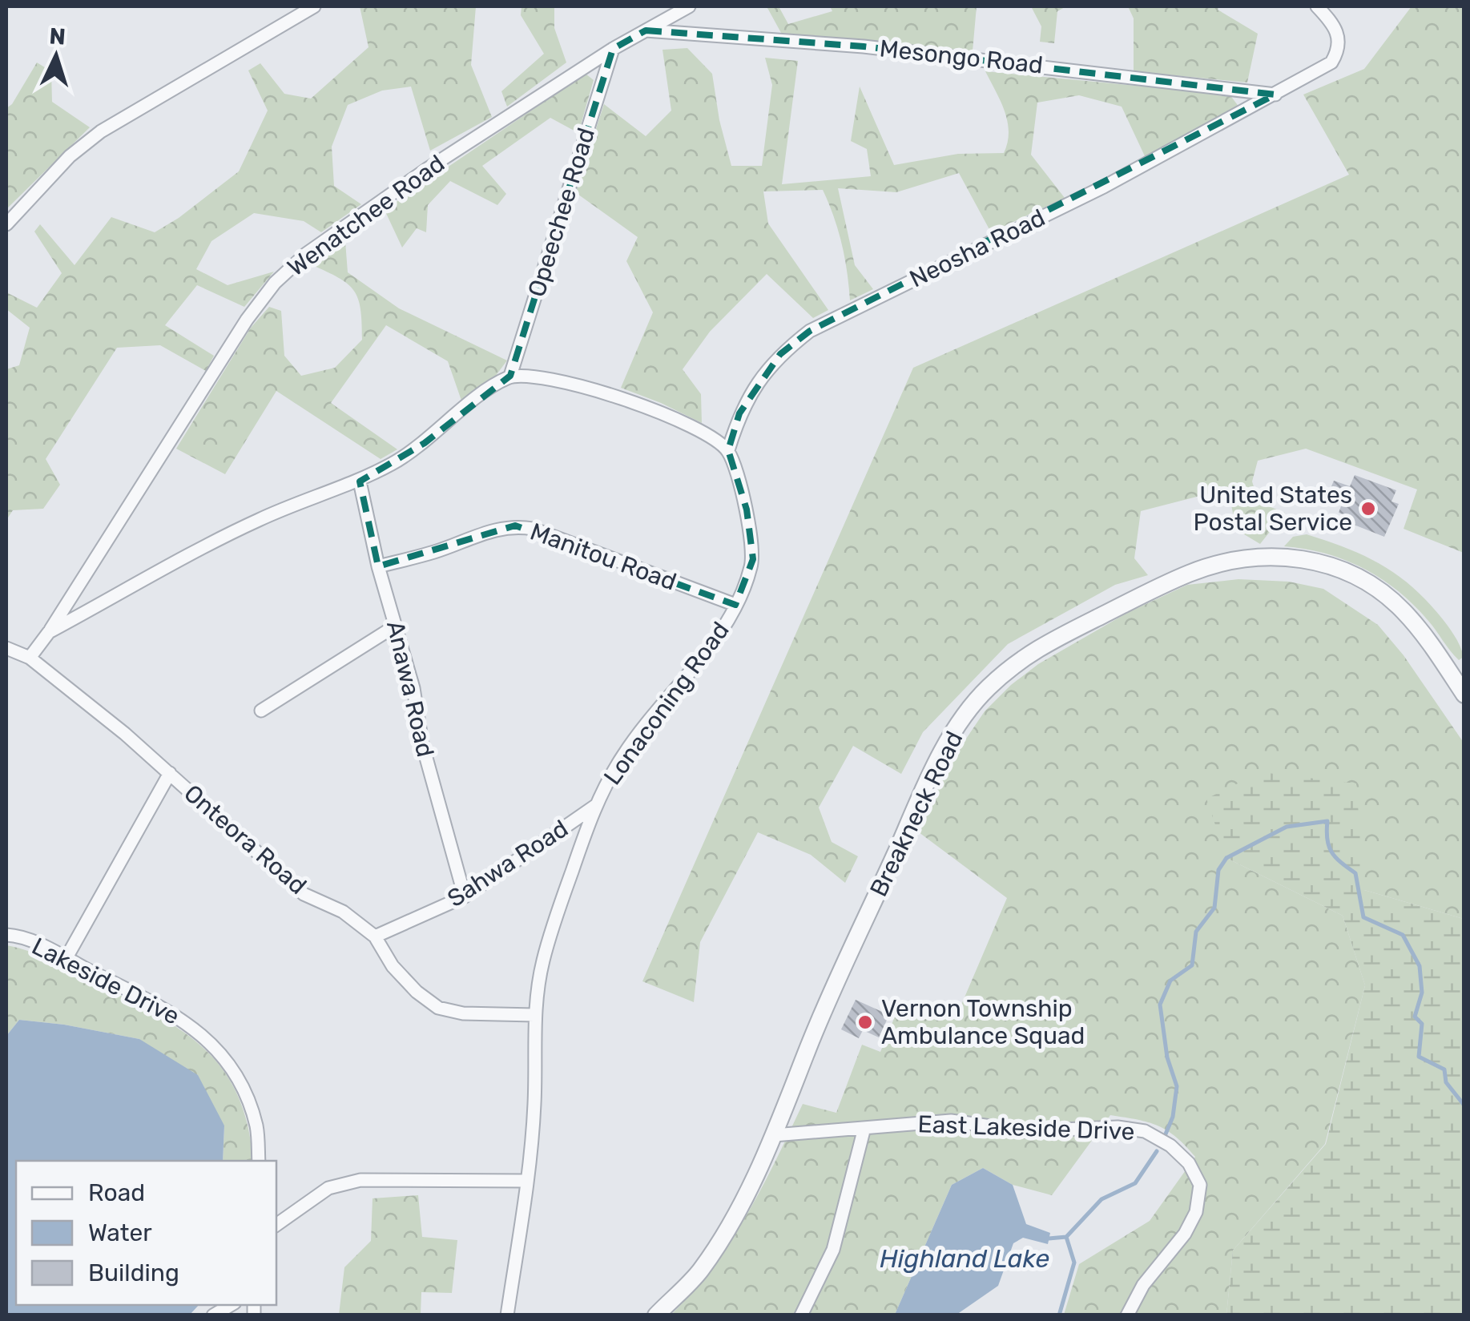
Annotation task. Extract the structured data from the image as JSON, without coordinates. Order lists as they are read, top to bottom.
{
  "streets": {
    "street": [
      "Mesongo Road",
      "Opeechee Road",
      "Wenatchee Road",
      "Neosha Road",
      "Manitou Road",
      "Anawa Road",
      "Lonaconing Road",
      "Breakneck Road",
      "Onteora Road",
      "Sahwa Road",
      "Lakeside Drive",
      "East Lakeside Drive"
    ]
  },
  "crossings": [
    ["Mesongo Road", "Wenatchee Road"],
    ["Mesongo Road", "Neosha Road"],
    ["Opeechee Road", "Wenatchee Road"],
    ["Neosha Road", "Lonaconing Road"],
    ["Manitou Road", "Anawa Road"],
    ["Manitou Road", "Lonaconing Road"],
    ["Anawa Road", "Sahwa Road"],
    ["Lonaconing Road", "Onteora Road"],
    ["Lonaconing Road", "Sahwa Road"],
    ["Breakneck Road", "East Lakeside Drive"],
    ["Onteora Road", "Sahwa Road"]
  ],
  "water": ["Highland Lake"],
  "places": ["United States Postal Service", "Vernon Township Ambulance Squad"],
  "legend": ["Road", "Water", "Building"],
  "north": "top"
}
